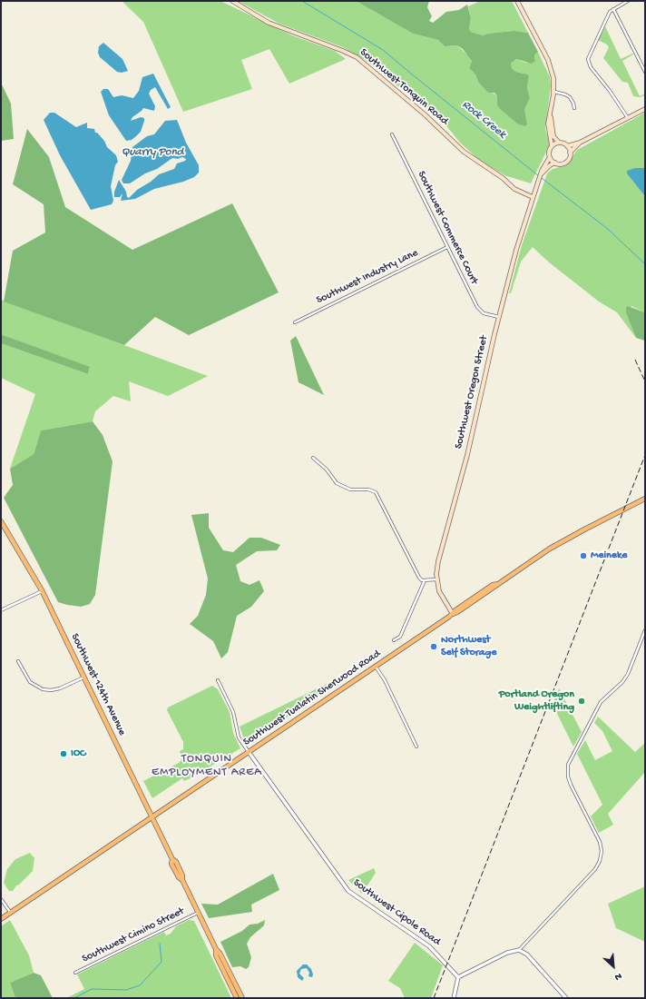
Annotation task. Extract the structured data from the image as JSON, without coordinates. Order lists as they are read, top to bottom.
{
  "streets": {
    "main road": [
      "Southwest Tonquin Road",
      "Southwest Oregon Street",
      "Southwest 124th Avenue",
      "Southwest Tualatin Sherwood Road"
    ],
    "street": [
      "Southwest Commerce Court",
      "Southwest Industry Lane",
      "Southwest Cipole Road",
      "Southwest Cimino Street"
    ]
  },
  "crossings": [
    ["Southwest Tonquin Road", "Southwest Oregon Street"],
    ["Southwest Commerce Court", "Southwest Industry Lane"],
    ["Southwest Commerce Court", "Southwest Oregon Street"],
    ["Southwest Oregon Street", "Southwest Tualatin Sherwood Road"],
    ["Southwest 124th Avenue", "Southwest Tualatin Sherwood Road"],
    ["Southwest 124th Avenue", "Southwest Cimino Street"],
    ["Southwest Tualatin Sherwood Road", "Southwest Cipole Road"]
  ],
  "districts": ["TONQUIN EMPLOYMENT AREA"],
  "water": ["Rock Creek", "Quarry Pond"],
  "places": [
    "Meineke",
    "Northwest Self Storage",
    "Portland Oregon Weightlifting",
    "IOC"
  ],
  "north": "bottom right"
}
